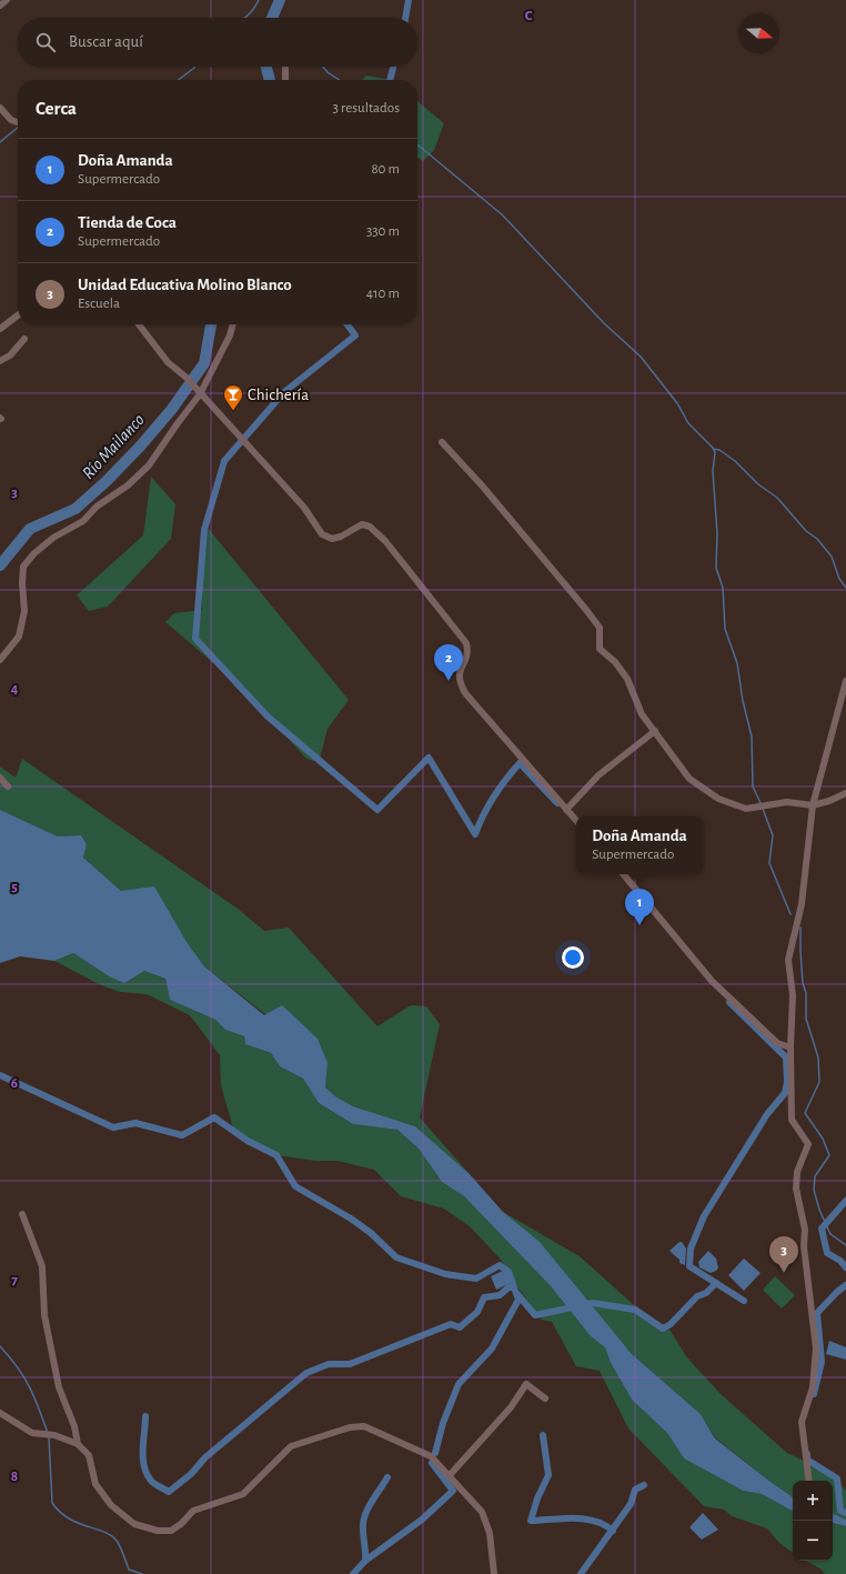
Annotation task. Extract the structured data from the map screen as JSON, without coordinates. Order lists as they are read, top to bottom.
{
  "water": ["Río Mailanco"],
  "places": {
    "bar": ["Chichería"]
  },
  "north": "right",
  "page": {
    "search": "Buscar aquí",
    "heading": ["Cerca", "3 resultados"],
    "list": [
      {
        "mark": "1",
        "name": "Doña Amanda",
        "note": "Supermercado",
        "value": "80 m"
      },
      {
        "mark": "2",
        "name": "Tienda de Coca",
        "note": "Supermercado",
        "value": "330 m"
      },
      {
        "mark": "3",
        "name": "Unidad Educativa Molino Blanco",
        "note": "Escuela",
        "value": "410 m"
      }
    ],
    "pins": ["2", "1", "3"],
    "popup": ["Doña Amanda", "Supermercado"],
    "map_buttons": ["+", "−"]
  },
  "grid": {
    "columns": ["C"],
    "rows": [
      "3",
      "4",
      "5",
      "6",
      "7",
      "8"
    ]
  }
}
